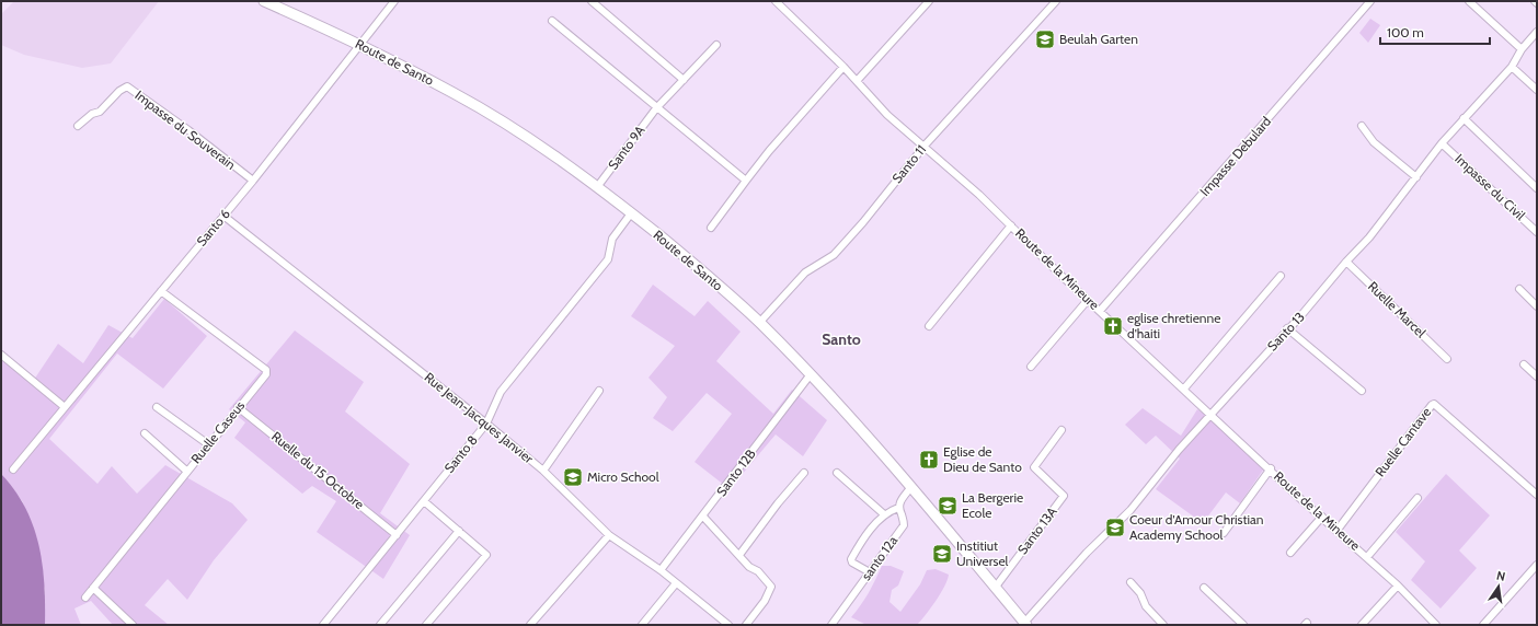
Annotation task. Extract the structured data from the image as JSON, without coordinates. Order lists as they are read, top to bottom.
{
  "streets": {
    "main road": ["Route de Santo"],
    "street": [
      "Impasse du Souverain",
      "Santo 9A",
      "Impasse Debulard",
      "Santo 11",
      "Impasse du Civil",
      "Santo 6",
      "Route de la Mineure",
      "Ruelle Marcel",
      "Santo 13",
      "Rue Jean-Jacques Janvier",
      "Ruelle Caseus",
      "Ruelle Cantave",
      "Santo 8",
      "Ruelle du 15 Octobre",
      "Santo 12B",
      "Santo 13A",
      "santo 12a"
    ]
  },
  "crossings": [
    ["Route de Santo", "Santo 9A"],
    ["Route de Santo", "Santo 11"],
    ["Route de Santo", "Santo 6"],
    ["Route de Santo", "Santo 13"],
    ["Route de Santo", "Santo 8"],
    ["Route de Santo", "Santo 12B"],
    ["Route de Santo", "Santo 13A"],
    ["Impasse du Souverain", "Santo 6"],
    ["Impasse Debulard", "Route de la Mineure"],
    ["Santo 11", "Route de la Mineure"],
    ["Impasse du Civil", "Santo 13"],
    ["Santo 6", "Rue Jean-Jacques Janvier"],
    ["Santo 6", "Ruelle Caseus"],
    ["Route de la Mineure", "Santo 13"],
    ["Route de la Mineure", "Ruelle Cantave"],
    ["Ruelle Marcel", "Santo 13"],
    ["Rue Jean-Jacques Janvier", "Santo 8"],
    ["Rue Jean-Jacques Janvier", "Santo 12B"],
    ["Ruelle Caseus", "Ruelle du 15 Octobre"],
    ["Santo 8", "Ruelle du 15 Octobre"]
  ],
  "districts": ["Santo"],
  "places": {
    "school or university": [
      "Beulah Garten",
      "Micro School",
      "La Bergerie Ecole",
      "Coeur d'Amour Christian Academy School",
      "Institiut Universel"
    ],
    "church": ["eglise chretienne d'haiti", "Eglise de Dieu de Santo"]
  },
  "scale_bar": "100 m",
  "north": "top"
}
